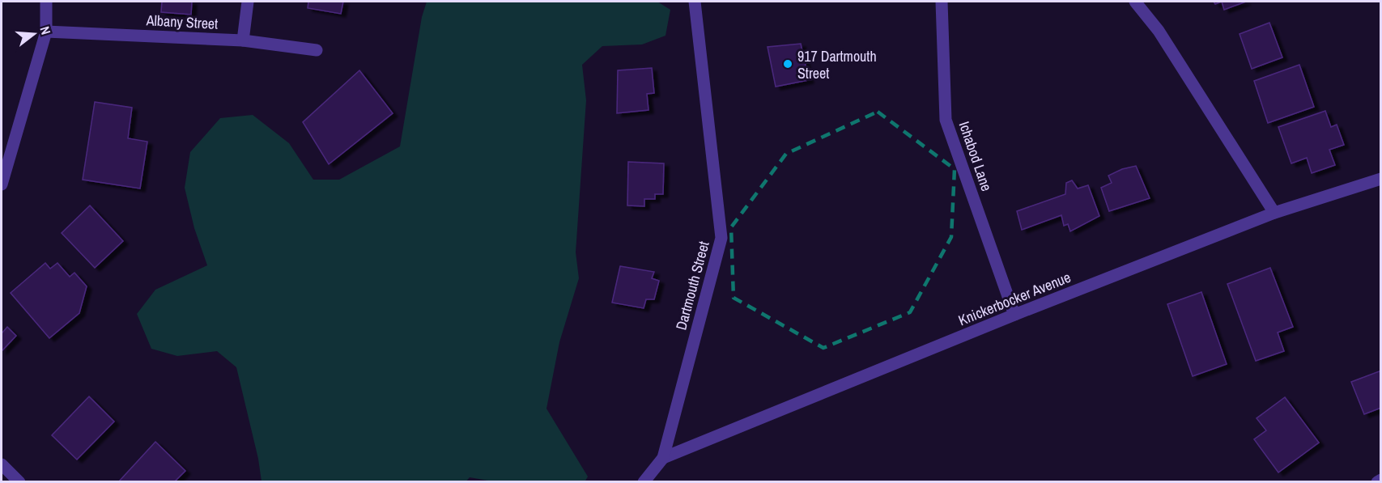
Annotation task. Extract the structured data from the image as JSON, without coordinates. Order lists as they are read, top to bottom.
{
  "streets": {
    "street": [
      "Albany Street",
      "Ichabod Lane",
      "Dartmouth Street",
      "Knickerbocker Avenue"
    ]
  },
  "crossings": [
    ["Ichabod Lane", "Knickerbocker Avenue"],
    ["Dartmouth Street", "Knickerbocker Avenue"]
  ],
  "places": ["917 Dartmouth Street"],
  "north": "right"
}
